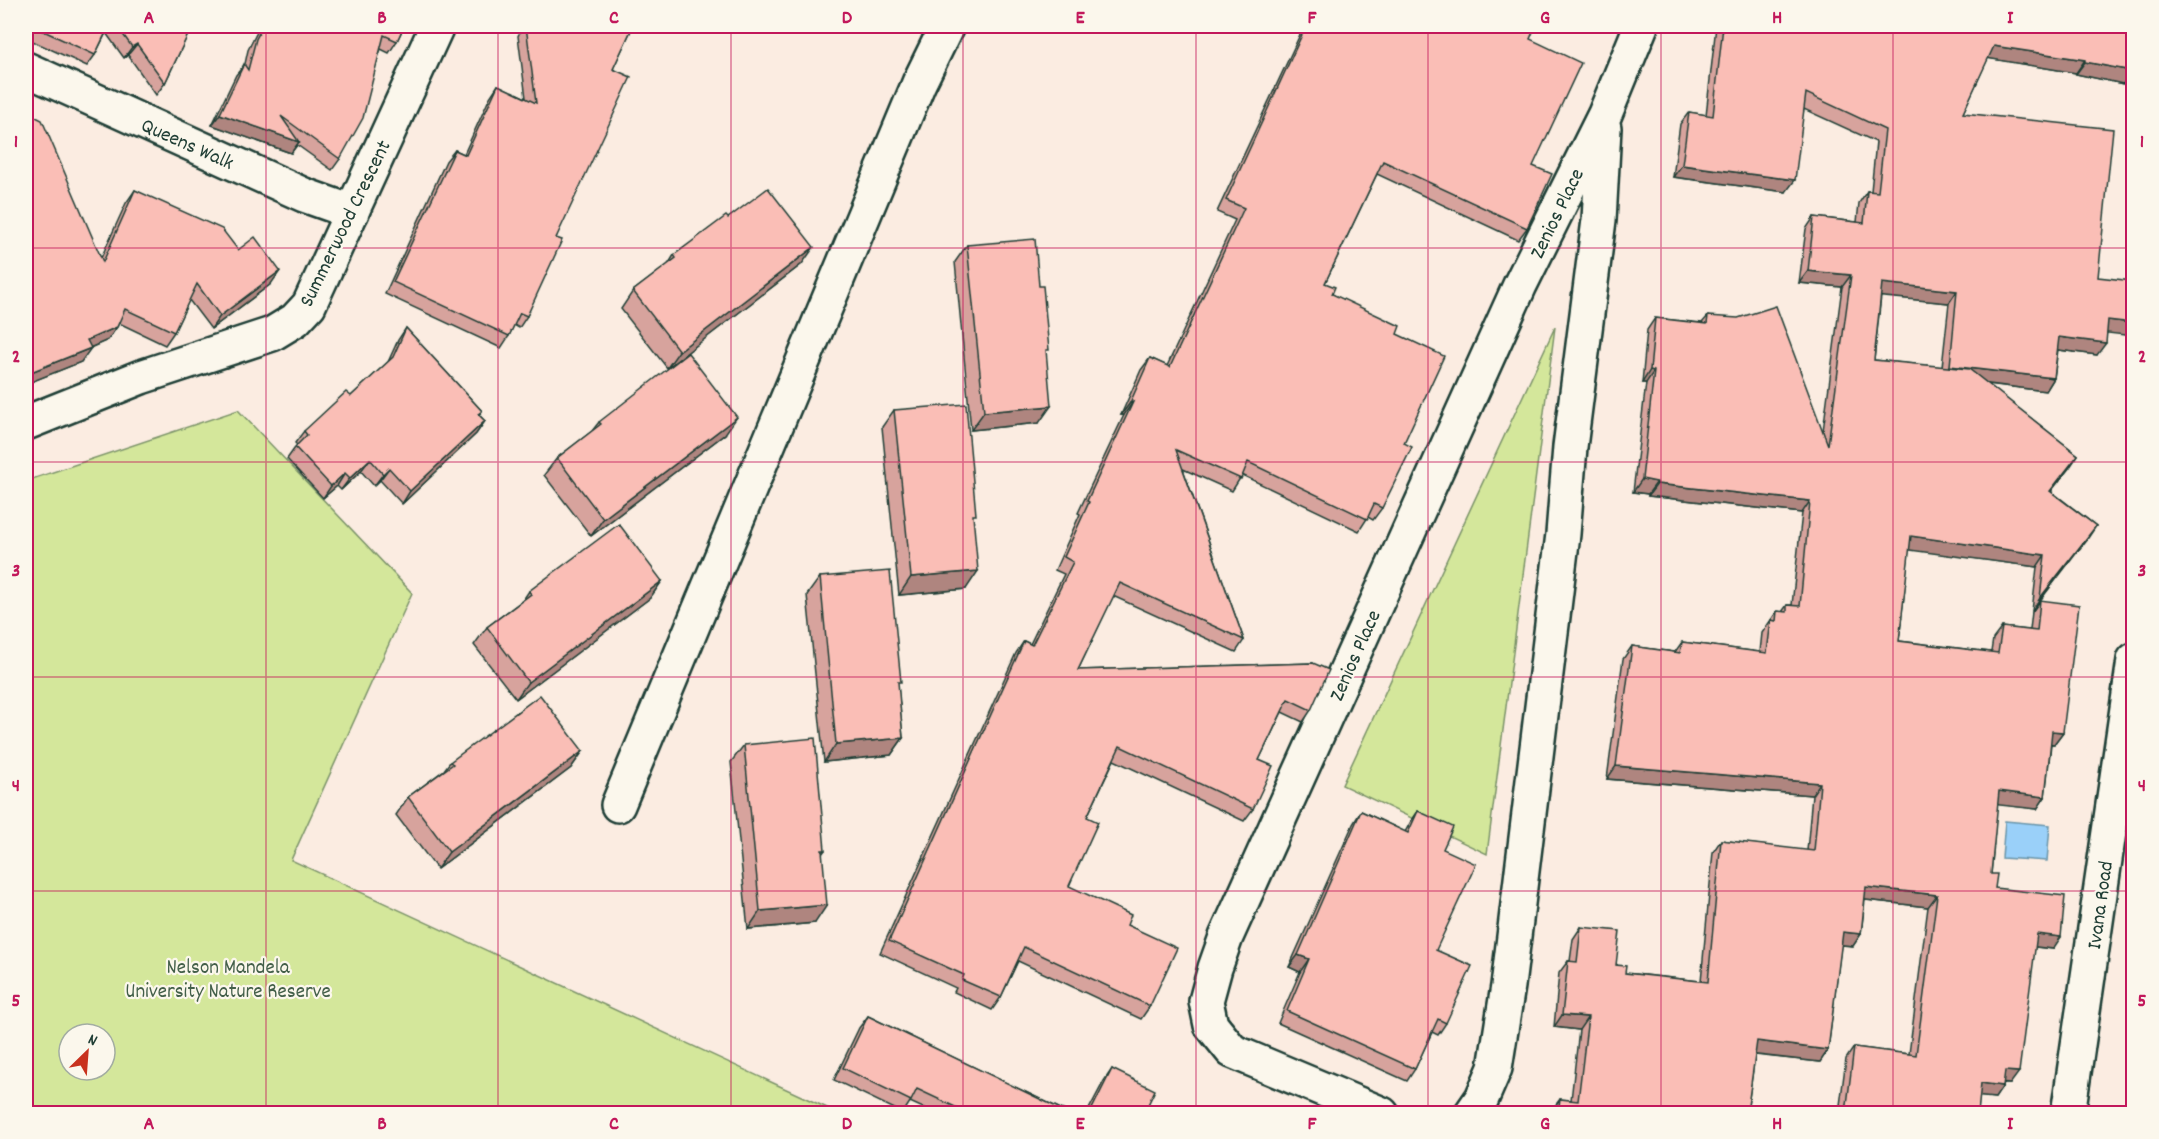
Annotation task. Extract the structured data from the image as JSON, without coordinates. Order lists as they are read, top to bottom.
{
  "streets": {
    "street": [
      "Queens Walk",
      "Zenios Place",
      "Summerwood Crescent",
      "Ivana Road"
    ]
  },
  "crossings": [
    ["Queens Walk", "Summerwood Crescent"]
  ],
  "parks": ["Nelson Mandela University Nature Reserve"],
  "north": "top right",
  "grid": {
    "columns": [
      "A",
      "B",
      "C",
      "D",
      "E",
      "F",
      "G",
      "H",
      "I"
    ],
    "rows": [
      "1",
      "2",
      "3",
      "4",
      "5"
    ]
  }
}
